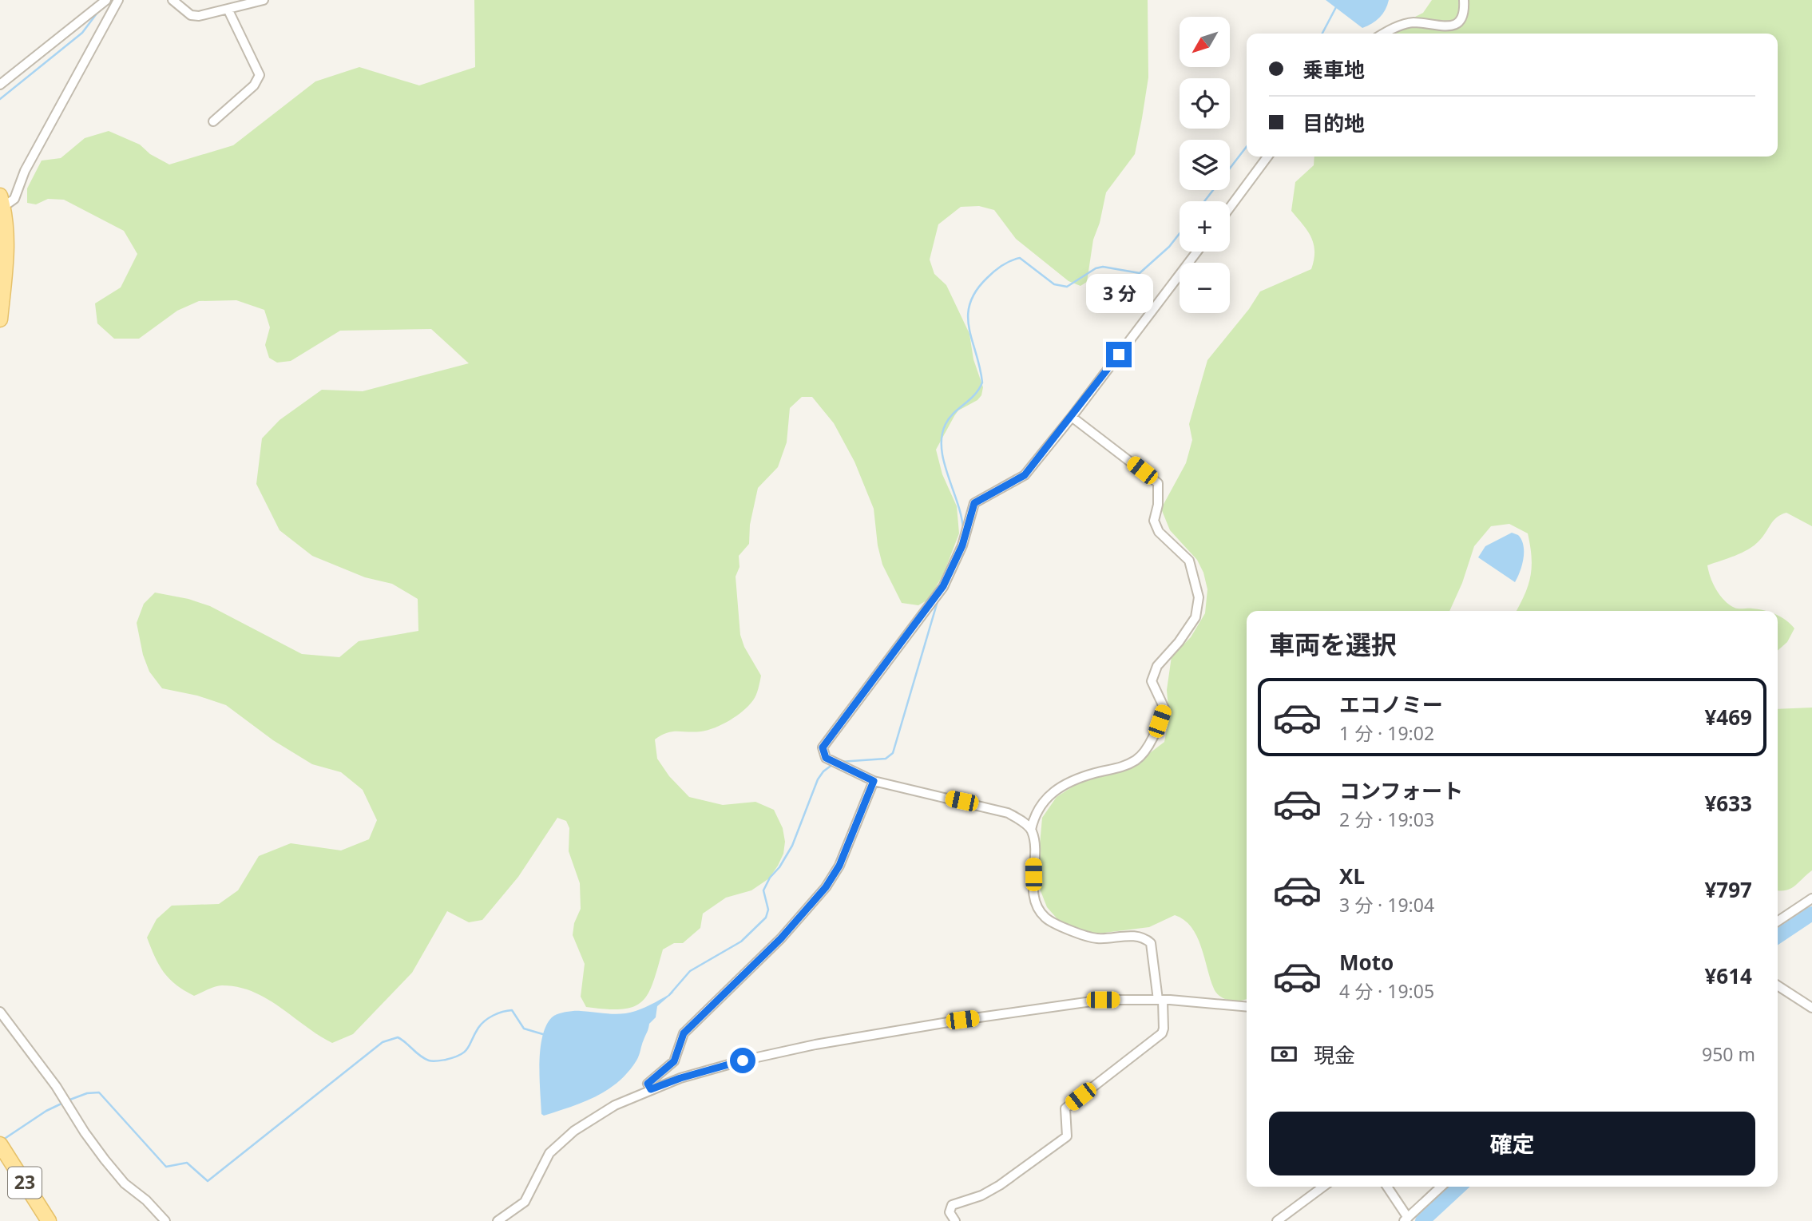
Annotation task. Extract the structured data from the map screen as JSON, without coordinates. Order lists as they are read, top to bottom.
{
  "streets": {
    "main road": ["23"]
  },
  "north": "bottom left",
  "page": {
    "map_buttons": ["+", "−"],
    "banner": ["乗車地", "目的地"],
    "bubble": "3 分",
    "heading": "車両を選択",
    "list": [
      {
        "name": "エコノミー",
        "note": "1 分 · 19:02",
        "value": "¥469"
      },
      {
        "name": "コンフォート",
        "note": "2 分 · 19:03",
        "value": "¥633"
      },
      {
        "name": "XL",
        "note": "3 分 · 19:04",
        "value": "¥797"
      },
      {
        "name": "Moto",
        "note": "4 分 · 19:05",
        "value": "¥614"
      }
    ],
    "pay": ["現金", "950 m"],
    "buttons": "確定"
  }
}
